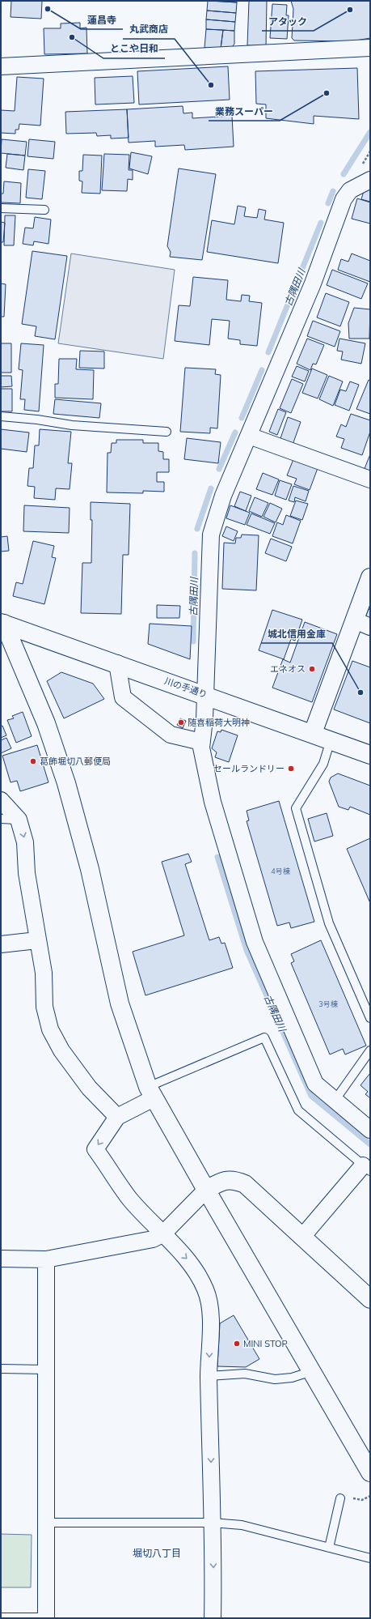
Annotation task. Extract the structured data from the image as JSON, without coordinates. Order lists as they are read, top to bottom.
{
  "streets": {
    "street": ["川の手通り"]
  },
  "districts": ["堀切八丁目"],
  "water": ["古隅田川"],
  "places": [
    "蓮昌寺",
    "アタック",
    "とこや日和",
    "丸武商店",
    "業務スーパー",
    "エネオス",
    "城北信用金庫",
    "随喜稲荷大明神",
    "葛飾堀切八郵便局",
    "セールランドリー",
    "MINI STOP"
  ],
  "house_numbers": ["4号棟", "3号棟"]
}
